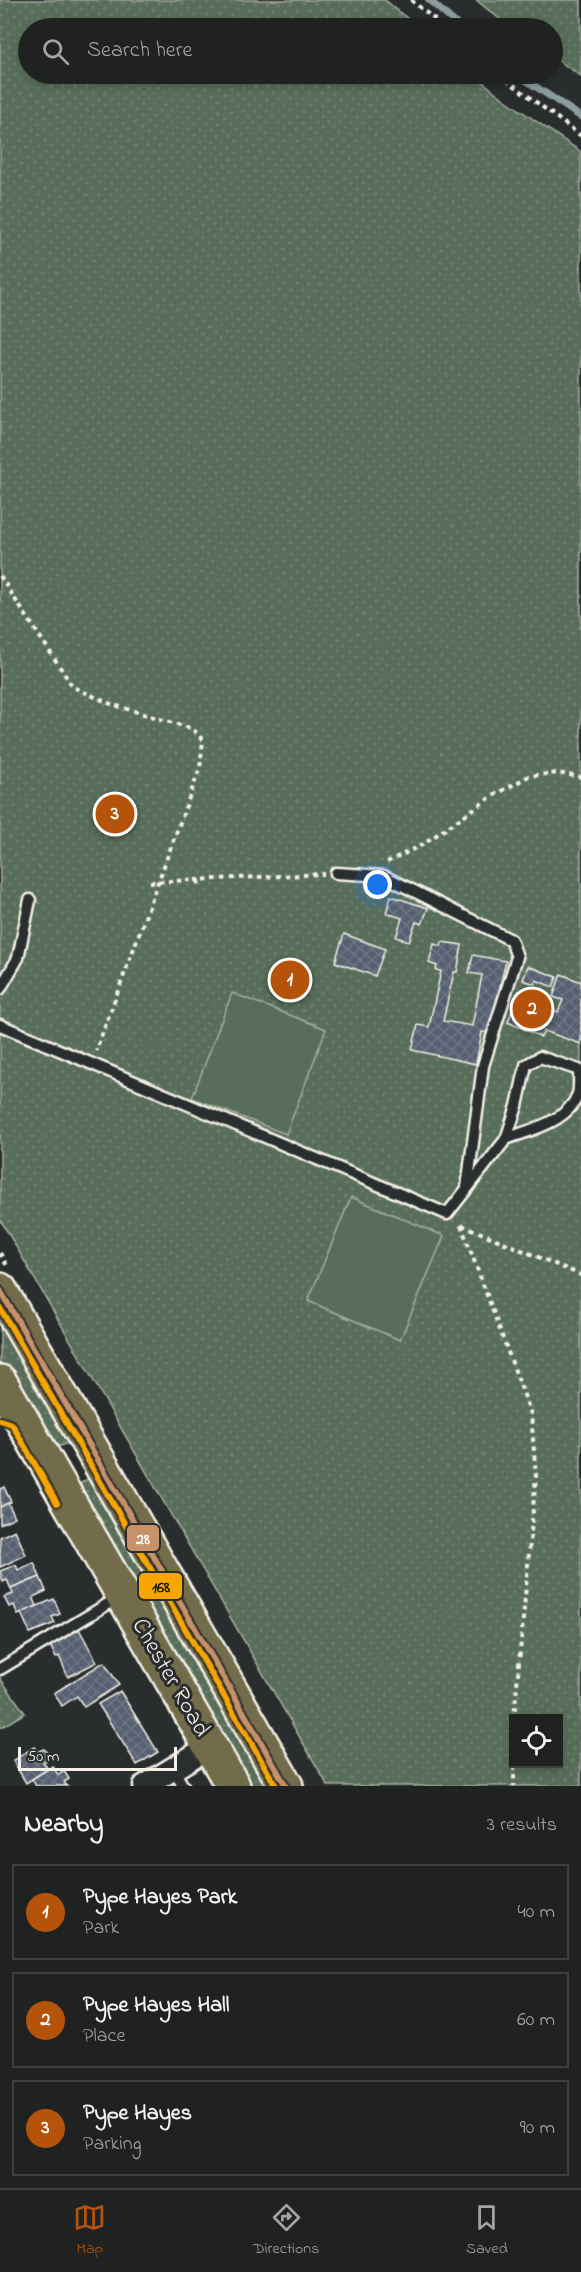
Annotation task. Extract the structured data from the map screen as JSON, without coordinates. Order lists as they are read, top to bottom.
{
  "streets": {
    "highway": ["Chester Road"]
  },
  "lines": ["transit line 28", "transit line 168"],
  "scale_bar": "50 m",
  "page": {
    "search": "Search here",
    "pins": ["3", "1", "2"],
    "scale": "50 m",
    "heading": ["Nearby", "3 results"],
    "list": [
      {
        "mark": "1",
        "name": "Pype Hayes Park",
        "note": "Park",
        "value": "40 m"
      },
      {
        "mark": "2",
        "name": "Pype Hayes Hall",
        "note": "Place",
        "value": "60 m"
      },
      {
        "mark": "3",
        "name": "Pype Hayes",
        "note": "Parking",
        "value": "90 m"
      }
    ],
    "nav": ["Map", "Directions", "Saved"]
  }
}
